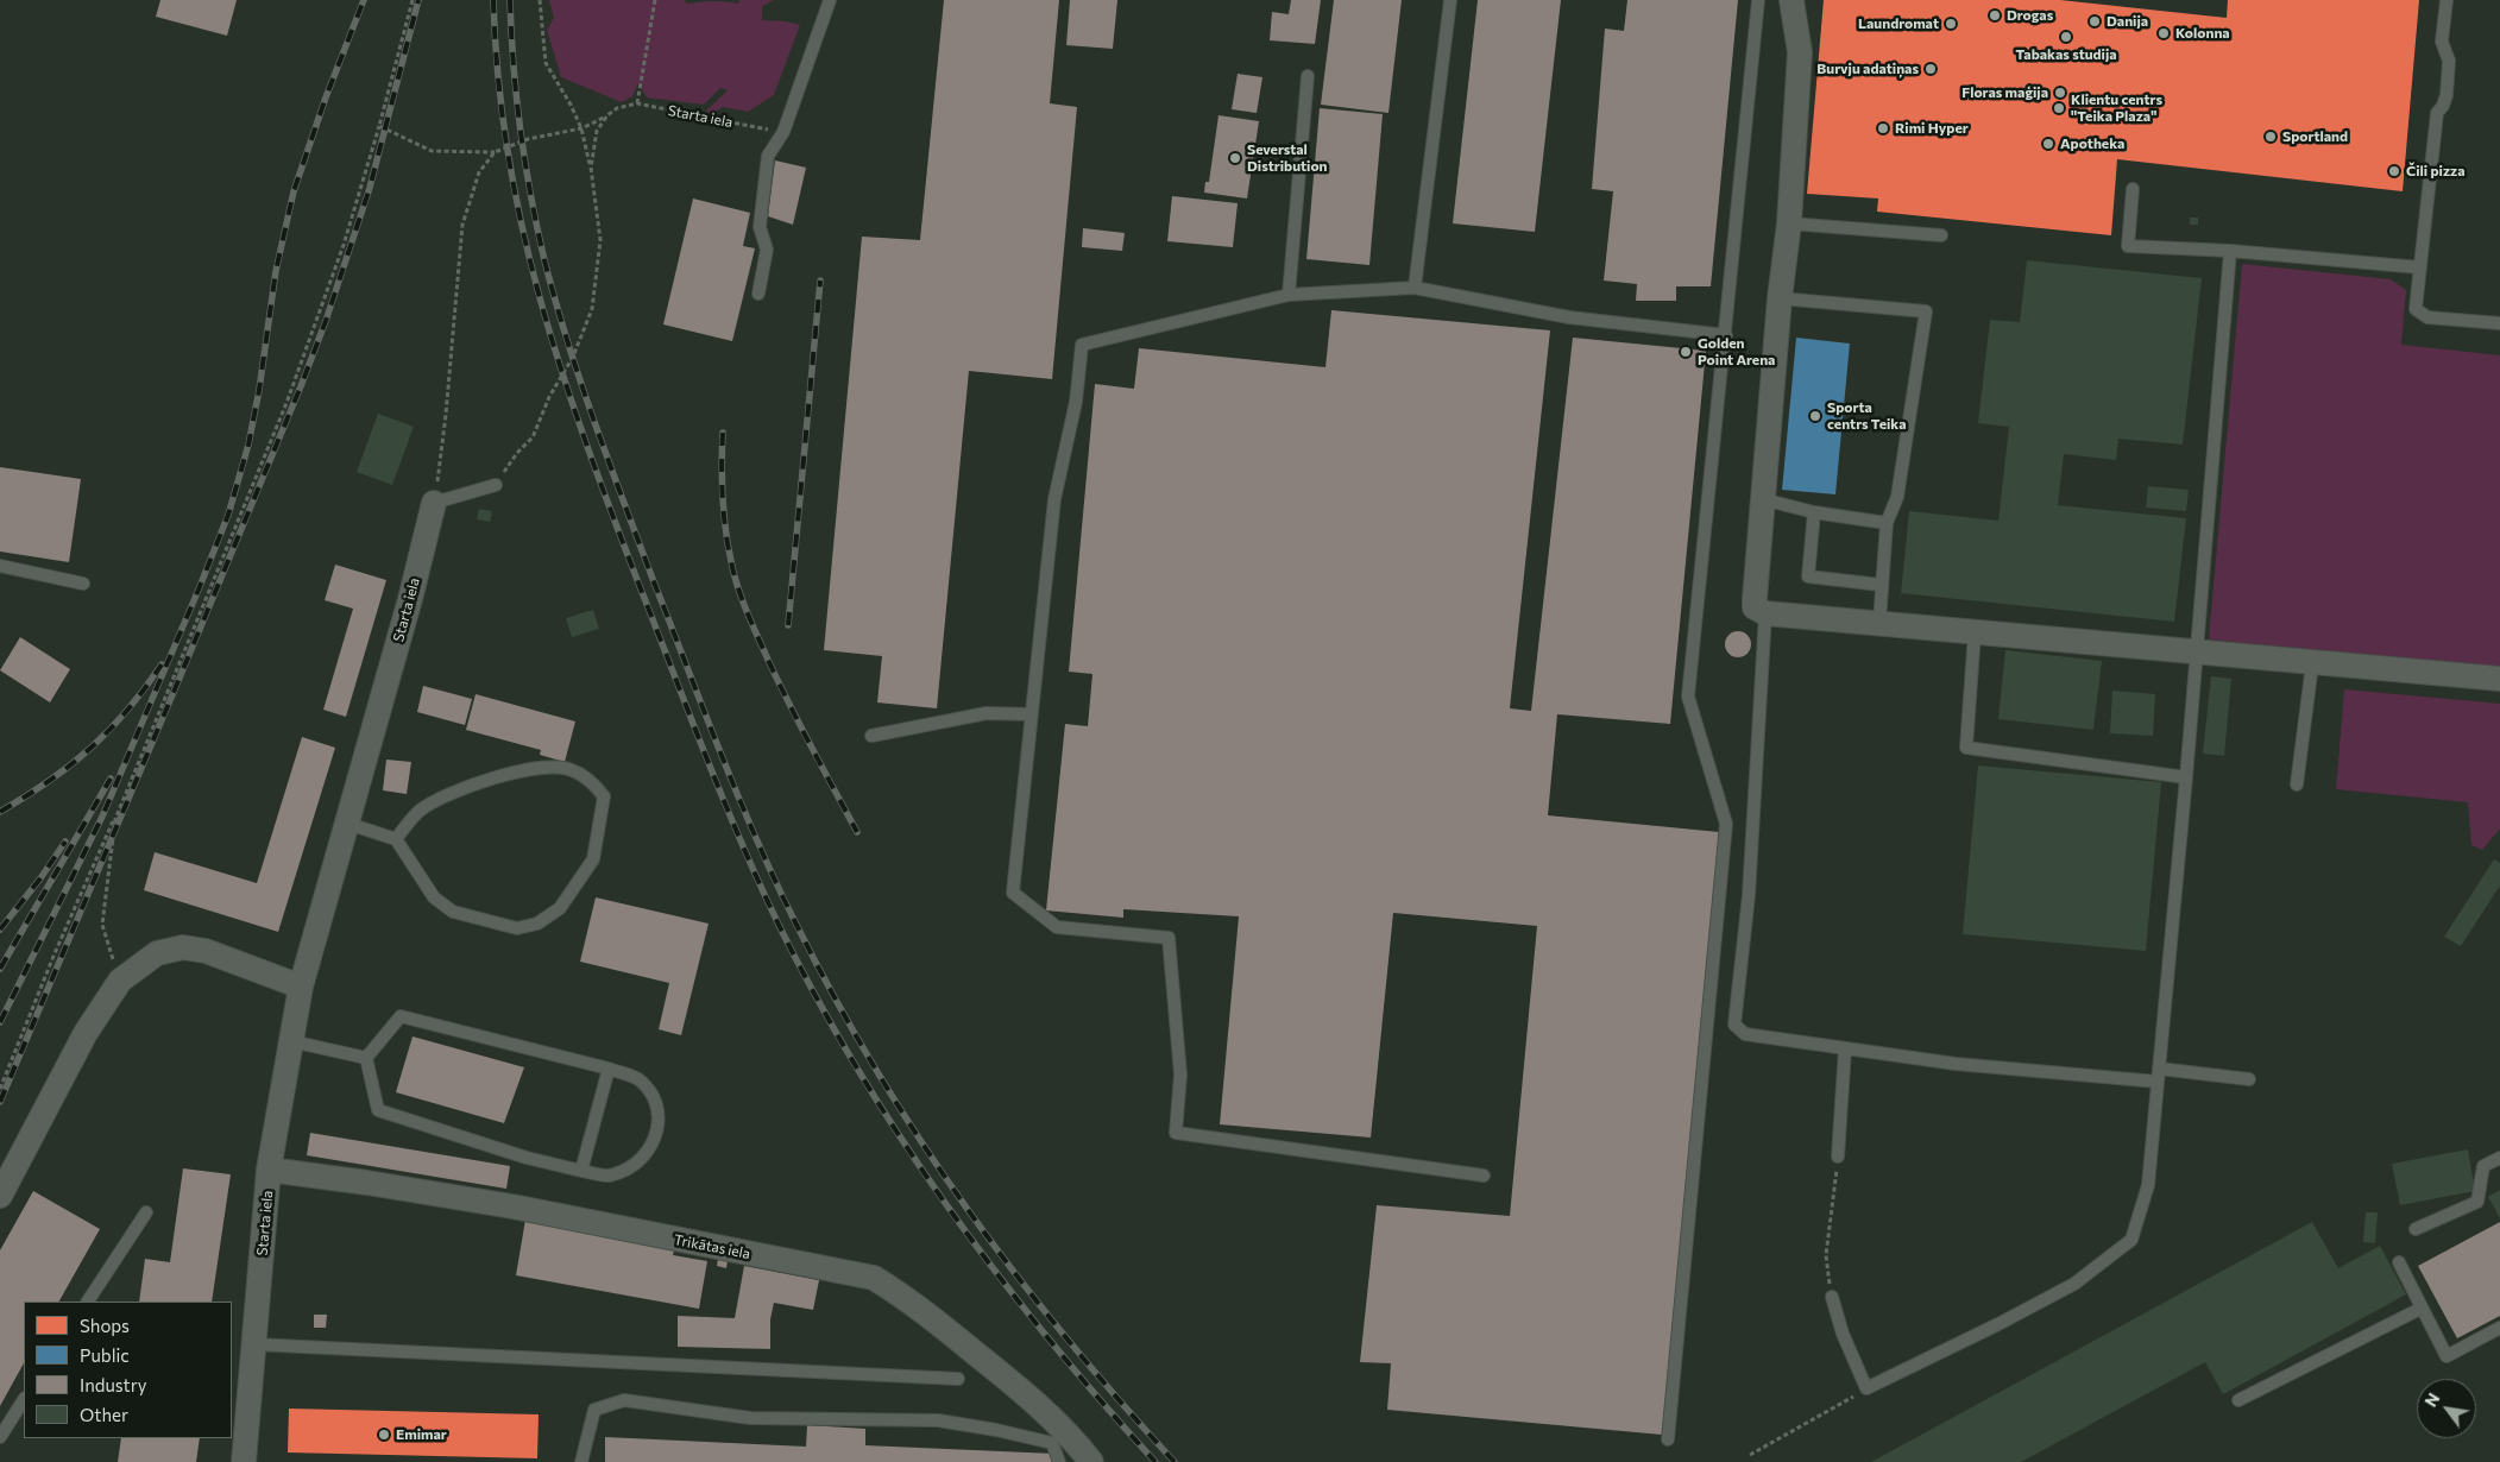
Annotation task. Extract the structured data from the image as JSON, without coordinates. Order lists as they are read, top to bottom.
{
  "streets": {
    "street": ["Starta iela", "Trikātas iela"]
  },
  "crossings": [
    ["Starta iela", "Trikātas iela"]
  ],
  "places": [
    "Drogas",
    "Danija",
    "Laundromat",
    "Kolonna",
    "Tabakas studija",
    "Burvju adatiņas",
    "Floras maģija",
    "Klientu centrs \"Teika Plaza\"",
    "Rimi Hyper",
    "Sportland",
    "Apotheka",
    "Severstal Distribution",
    "Čili pizza",
    "Golden Point Arena",
    "Sporta centrs Teika",
    "Emimar"
  ],
  "legend": [
    "Shops",
    "Public",
    "Industry",
    "Other"
  ],
  "north": "top left"
}
